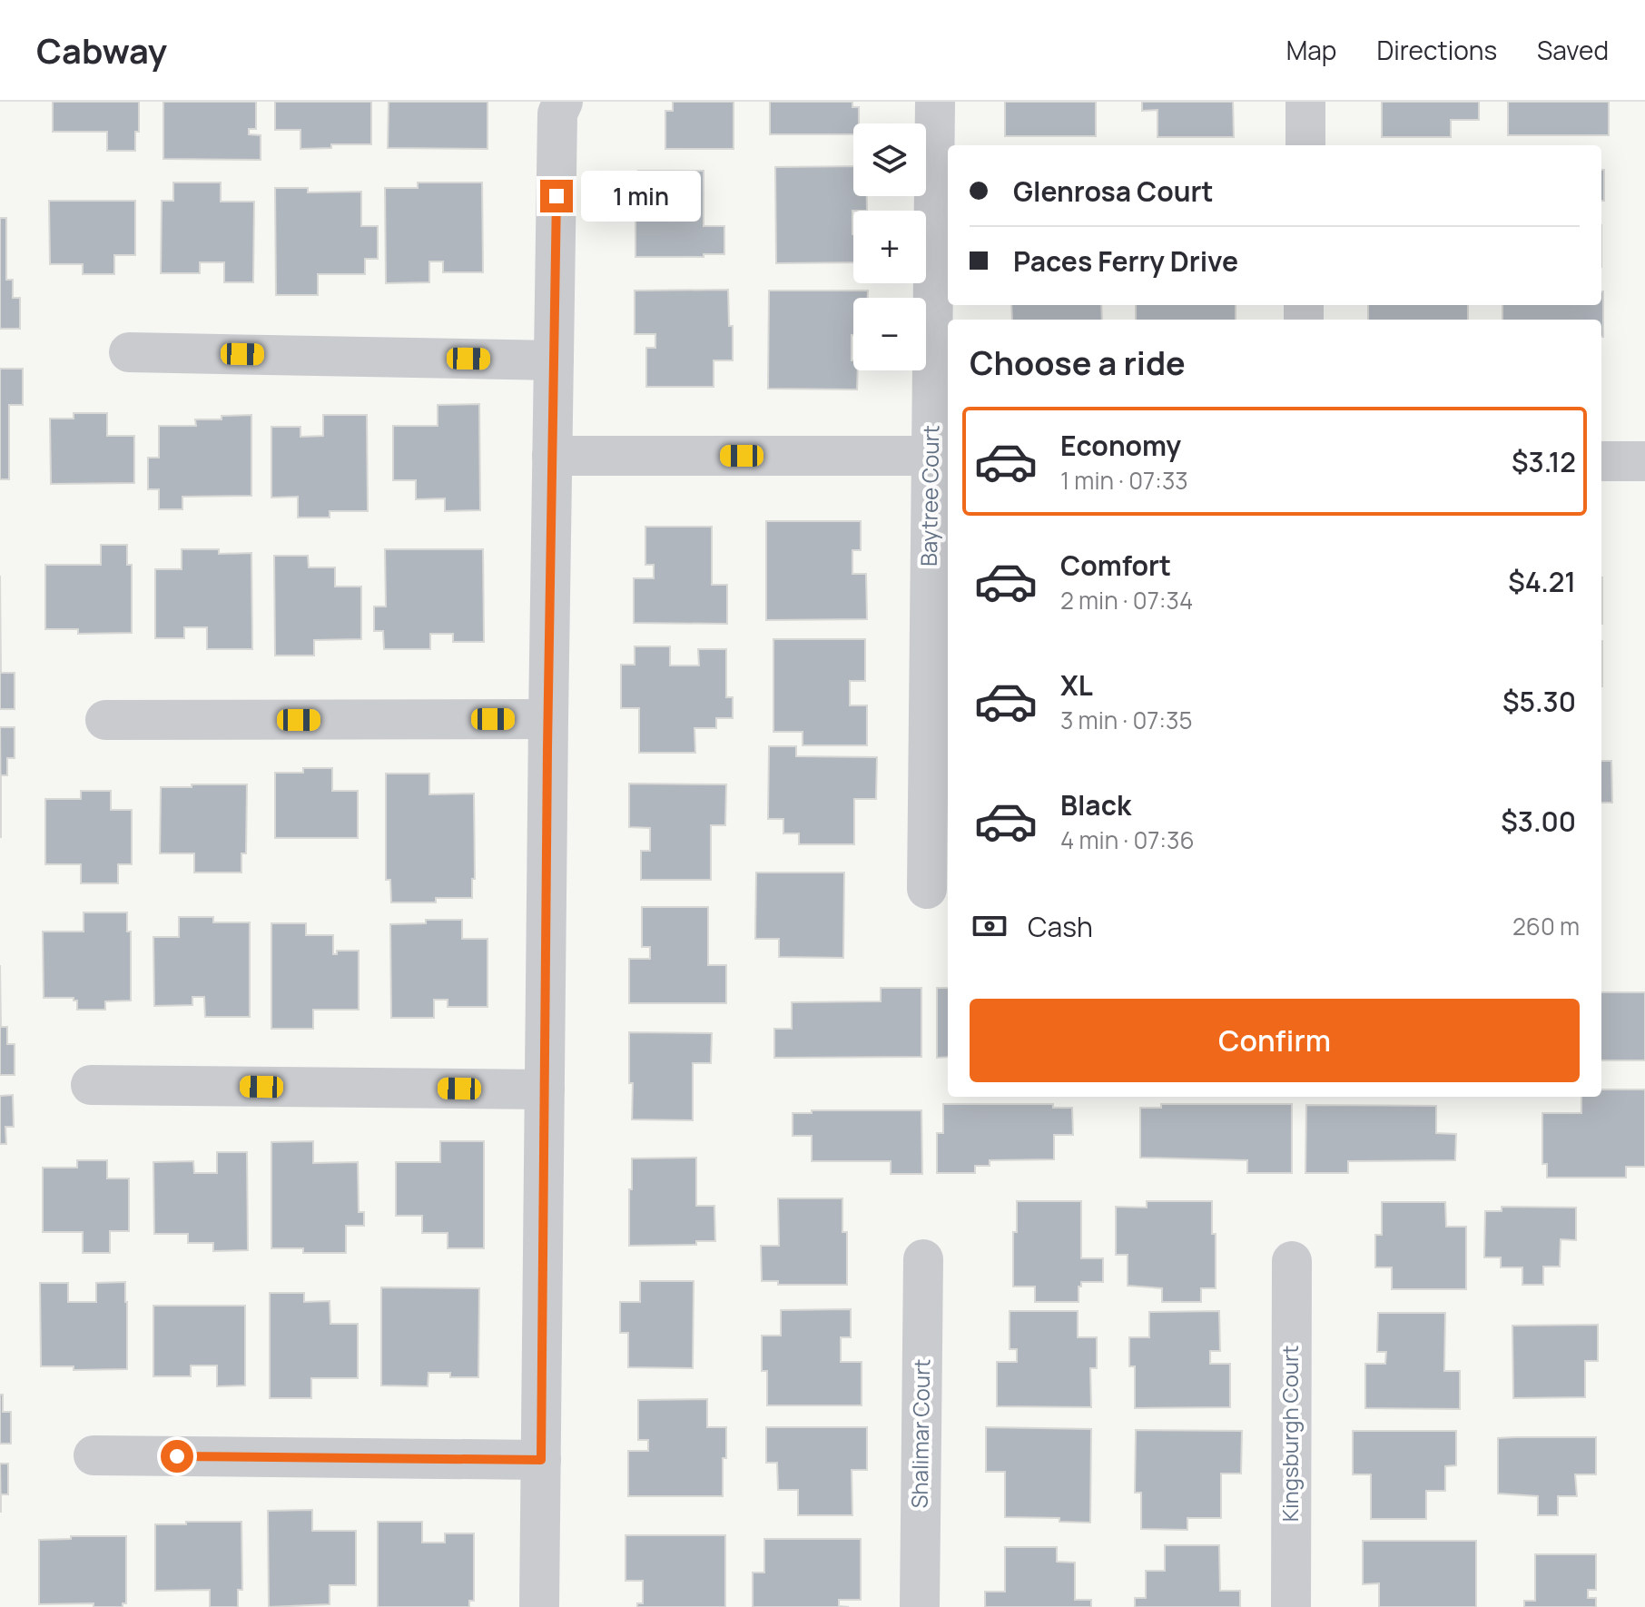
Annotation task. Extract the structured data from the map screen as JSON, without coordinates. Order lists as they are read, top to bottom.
{
  "streets": {
    "street": ["Baytree Court", "Shalimar Court", "Kingsburgh Court"]
  },
  "page": {
    "header": "Cabway",
    "nav": ["Map", "Directions", "Saved"],
    "map_buttons": ["+", "−"],
    "banner": ["Glenrosa Court", "Paces Ferry Drive"],
    "bubble": "1 min",
    "heading": "Choose a ride",
    "list": [
      {
        "name": "Economy",
        "note": "1 min · 07:33",
        "value": "$3.12"
      },
      {
        "name": "Comfort",
        "note": "2 min · 07:34",
        "value": "$4.21"
      },
      {
        "name": "XL",
        "note": "3 min · 07:35",
        "value": "$5.30"
      },
      {
        "name": "Black",
        "note": "4 min · 07:36",
        "value": "$3.00"
      }
    ],
    "pay": ["Cash", "260 m"],
    "buttons": "Confirm"
  }
}
